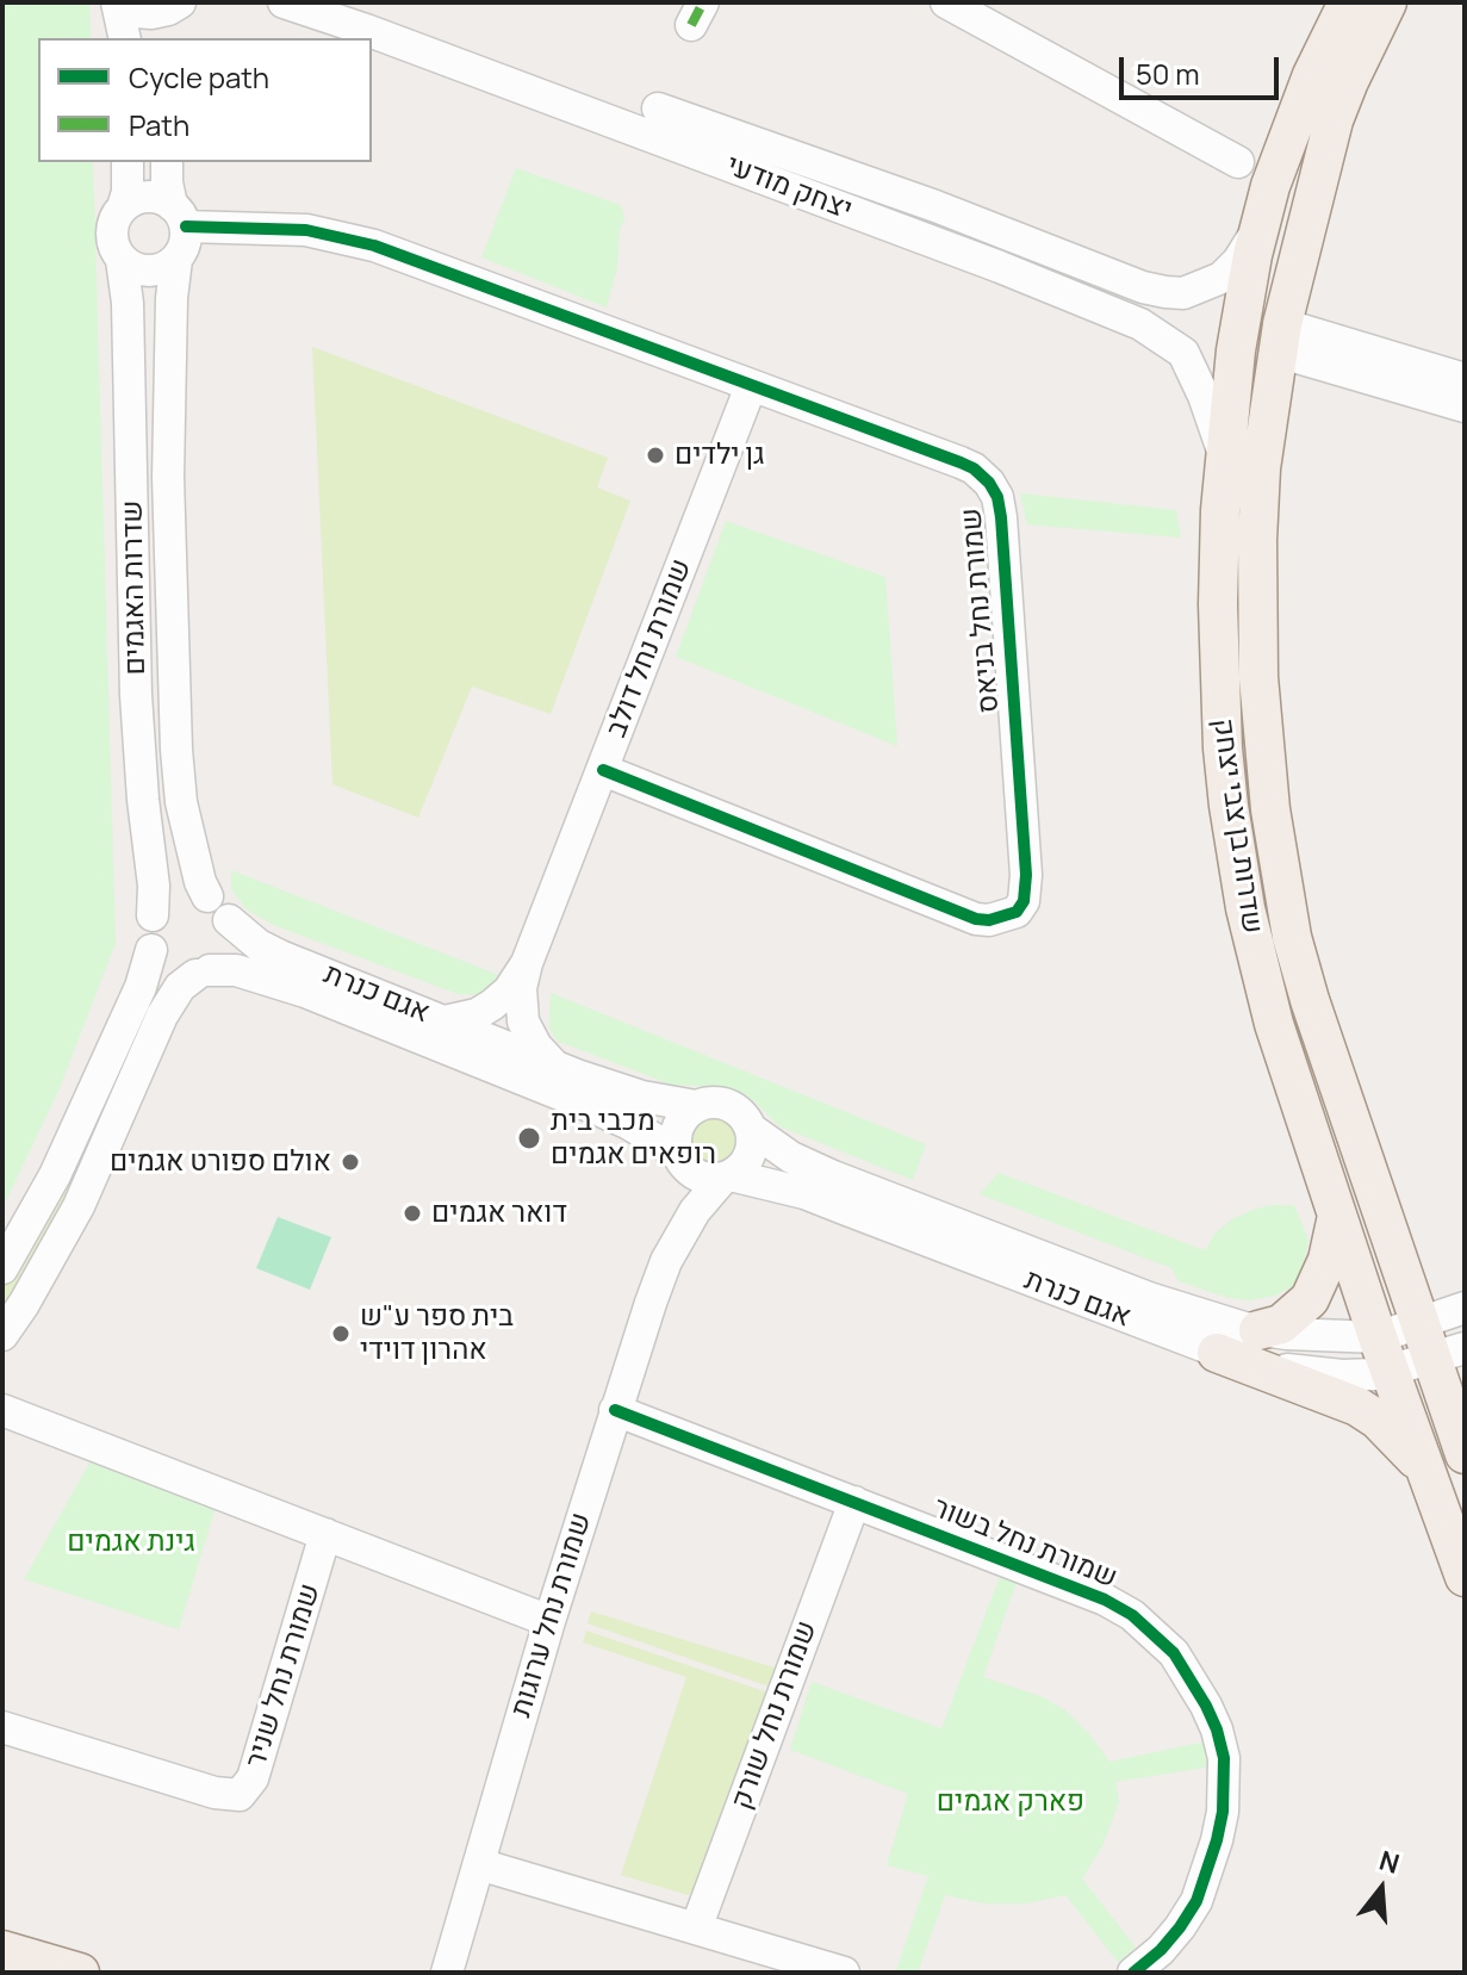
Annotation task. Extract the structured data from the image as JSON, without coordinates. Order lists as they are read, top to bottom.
{
  "streets": {
    "main road": ["שדרות בן צבי יצחק"],
    "street": [
      "יצחק מודעי",
      "שדרות האגמים",
      "שמורת נחל בניאס",
      "שמורת נחל דולב",
      "אגם כנרת",
      "שמורת נחל בשור",
      "שמורת נחל ערוגות",
      "שמורת נחל שניר",
      "שמורת נחל שורק"
    ]
  },
  "crossings": [
    ["יצחק מודעי", "שדרות בן צבי יצחק"],
    ["שדרות האגמים", "שמורת נחל בניאס"],
    ["שדרות האגמים", "אגם כנרת"],
    ["שמורת נחל בניאס", "שמורת נחל דולב"],
    ["שמורת נחל דולב", "אגם כנרת"],
    ["שדרות בן צבי יצחק", "אגם כנרת"],
    ["אגם כנרת", "שמורת נחל ערוגות"],
    ["שמורת נחל בשור", "שמורת נחל ערוגות"],
    ["שמורת נחל בשור", "שמורת נחל שורק"]
  ],
  "parks": ["גינת אגמים", "פארק אגמים"],
  "places": [
    "גן ילדים",
    "מכבי בית רופאים אגמים",
    "אולם ספורט אגמים",
    "דואר אגמים",
    "בית ספר ע\"ש אהרון דוידי"
  ],
  "legend": ["Cycle path", "Path"],
  "scale_bar": "50 m",
  "north": "top"
}
